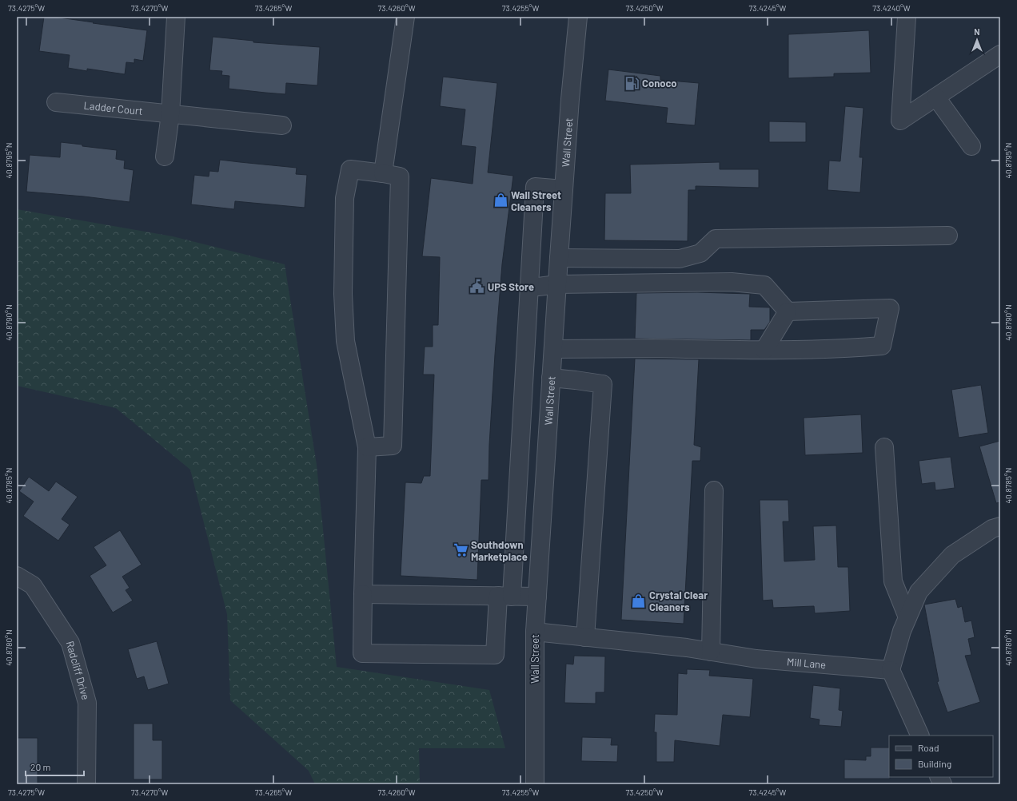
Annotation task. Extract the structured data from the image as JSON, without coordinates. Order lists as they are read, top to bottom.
{
  "streets": {
    "street": [
      "Ladder Court",
      "Wall Street",
      "Mill Lane",
      "Radcliff Drive"
    ]
  },
  "crossings": [
    ["Wall Street", "Mill Lane"]
  ],
  "places": {
    "fuel station": ["Conoco"],
    "shop": ["Wall Street Cleaners", "Crystal Clear Cleaners"],
    "public building": ["UPS Store"],
    "supermarket": ["Southdown Marketplace"]
  },
  "legend": ["Road", "Building"],
  "scale_bar": "20 m",
  "north": "top",
  "coordinates": [
    "73.4275°W",
    "73.4270°W",
    "73.4265°W",
    "73.4260°W",
    "73.4255°W",
    "73.4250°W",
    "73.4245°W",
    "73.4240°W",
    "40.8795°N",
    "40.8790°N",
    "40.8785°N",
    "40.8780°N"
  ]
}
